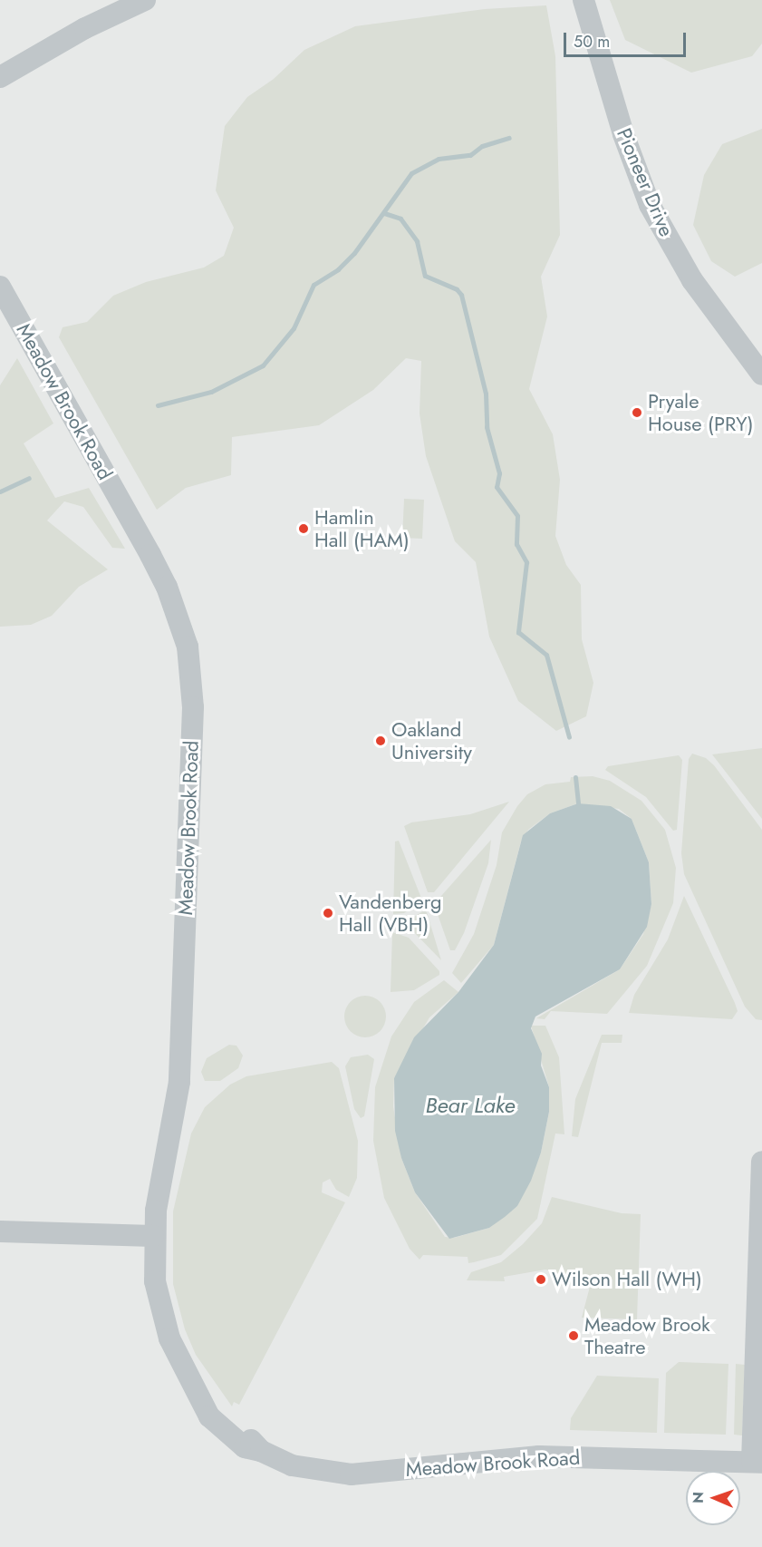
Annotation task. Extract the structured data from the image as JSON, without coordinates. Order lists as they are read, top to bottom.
{
  "streets": {
    "street": ["Pioneer Drive", "Meadow Brook Road"]
  },
  "water": ["Bear Lake"],
  "places": [
    "Pryale House (PRY)",
    "Hamlin Hall (HAM)",
    "Oakland University",
    "Vandenberg Hall (VBH)",
    "Wilson Hall (WH)",
    "Meadow Brook Theatre"
  ],
  "scale_bar": "50 m",
  "north": "left"
}
